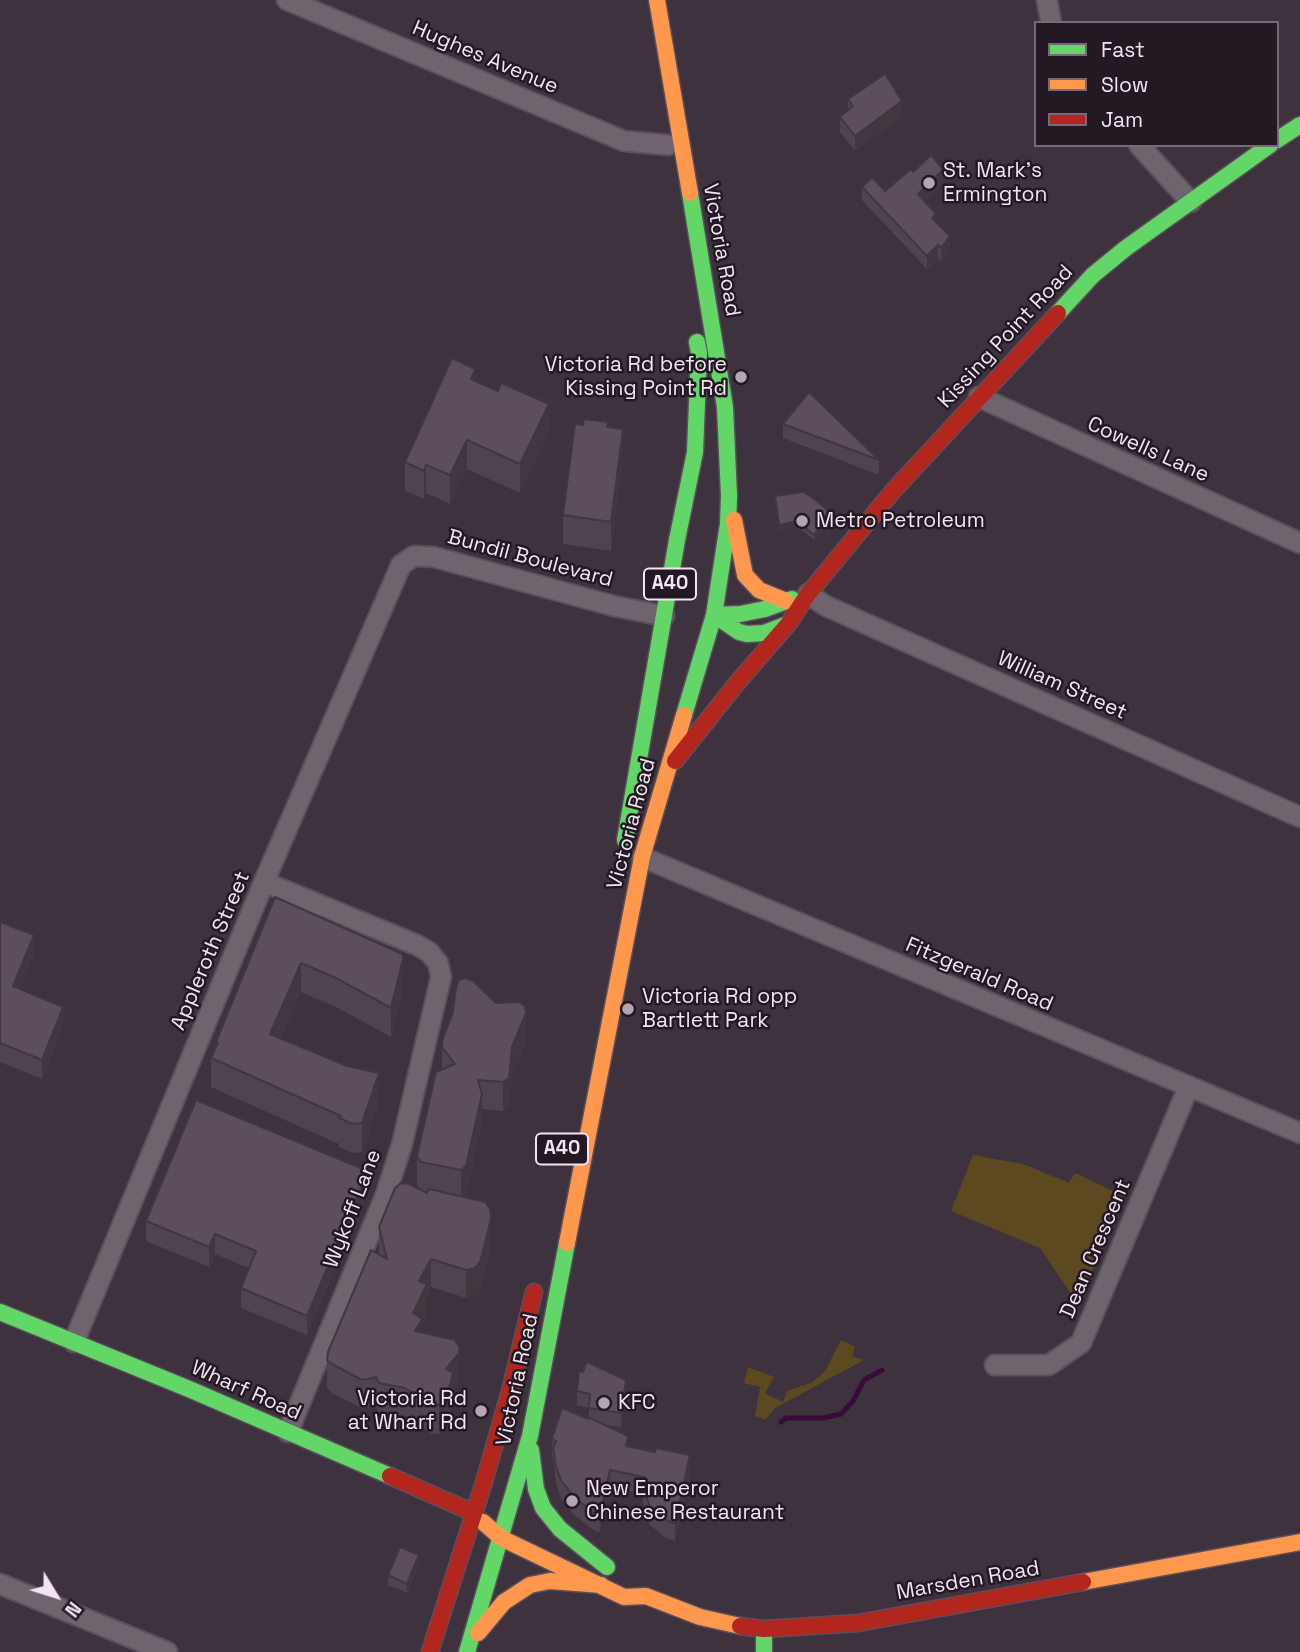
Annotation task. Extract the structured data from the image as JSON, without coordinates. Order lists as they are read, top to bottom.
{
  "streets": {
    "main road": [
      "Victoria Road",
      "Kissing Point Road",
      "A40",
      "Wharf Road",
      "Marsden Road"
    ],
    "street": [
      "Hughes Avenue",
      "Cowells Lane",
      "Bundil Boulevard",
      "William Street",
      "Appleroth Street",
      "Fitzgerald Road",
      "Wykoff Lane",
      "Dean Crescent"
    ]
  },
  "crossings": [
    ["Hughes Avenue", "Victoria Road"],
    ["Victoria Road", "Kissing Point Road"],
    ["Victoria Road", "Bundil Boulevard"],
    ["Victoria Road", "Fitzgerald Road"],
    ["Victoria Road", "Wharf Road"],
    ["Victoria Road", "Marsden Road"],
    ["Kissing Point Road", "Cowells Lane"],
    ["Kissing Point Road", "William Street"],
    ["Bundil Boulevard", "Appleroth Street"],
    ["Appleroth Street", "Wykoff Lane"],
    ["Appleroth Street", "Wharf Road"],
    ["Fitzgerald Road", "Dean Crescent"],
    ["Wykoff Lane", "Wharf Road"],
    ["Wharf Road", "Marsden Road"]
  ],
  "places": [
    "St. Mark's Ermington",
    "Victoria Rd before Kissing Point Rd",
    "Metro Petroleum",
    "Victoria Rd opp Bartlett Park",
    "KFC",
    "Victoria Rd at Wharf Rd",
    "New Emperor Chinese Restaurant"
  ],
  "legend": ["Fast", "Slow", "Jam"],
  "north": "bottom right"
}
